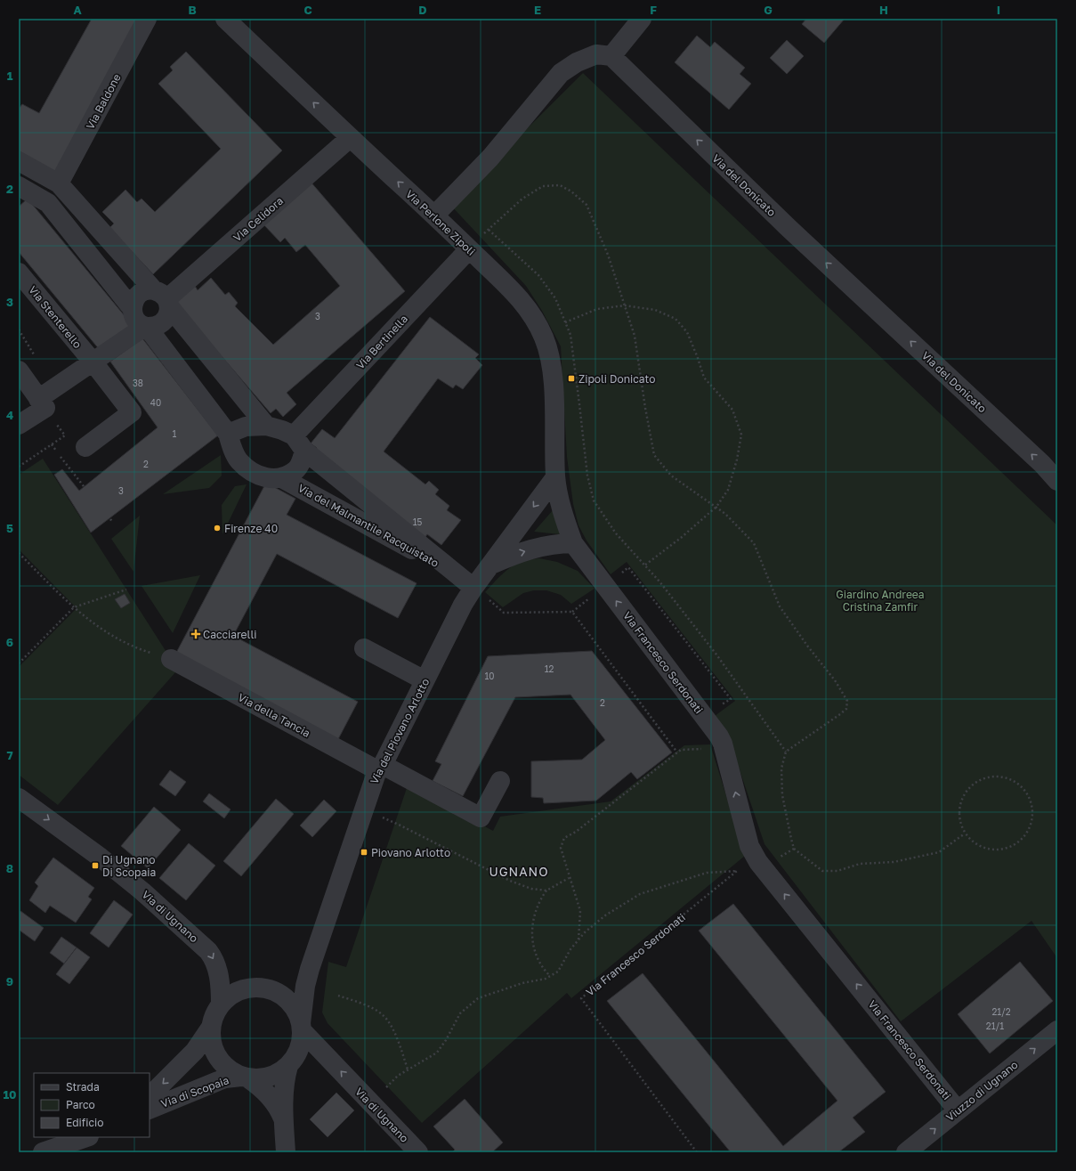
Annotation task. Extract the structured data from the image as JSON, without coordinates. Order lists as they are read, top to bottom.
{
  "streets": {
    "street": [
      "Via Baldone",
      "Via del Donicato",
      "Via Celidora",
      "Via Perlone Zipoli",
      "Via Stenterello",
      "Via Bertinella",
      "Via del Malmantile Racquistato",
      "Via Francesco Serdonati",
      "Via della Tancia",
      "Via del Piovano Arlotto",
      "Via di Ugnano",
      "Viuzzo di Ugnano",
      "Via di Scopaia"
    ]
  },
  "crossings": [
    ["Via Celidora", "Via Perlone Zipoli"],
    ["Via Celidora", "Via del Malmantile Racquistato"],
    ["Via Perlone Zipoli", "Via Bertinella"],
    ["Via Perlone Zipoli", "Via Francesco Serdonati"],
    ["Via Perlone Zipoli", "Via del Piovano Arlotto"],
    ["Via Bertinella", "Via del Malmantile Racquistato"],
    ["Via del Malmantile Racquistato", "Via del Piovano Arlotto"],
    ["Via Francesco Serdonati", "Via del Piovano Arlotto"],
    ["Via Francesco Serdonati", "Viuzzo di Ugnano"],
    ["Via della Tancia", "Via del Piovano Arlotto"],
    ["Via del Piovano Arlotto", "Via di Ugnano"],
    ["Via del Piovano Arlotto", "Via di Scopaia"],
    ["Via di Ugnano", "Via di Scopaia"]
  ],
  "one_way": [
    "Via del Donicato",
    "Via Perlone Zipoli",
    "Via Francesco Serdonati",
    "Viuzzo di Ugnano",
    "Via di Scopaia"
  ],
  "districts": ["UGNANO"],
  "parks": ["Giardino Andreea Cristina Zamfir"],
  "places": {
    "transit": ["Zipoli Donicato", "Piovano Arlotto", "Di Ugnano Di Scopaia"],
    "other": ["Firenze 40"],
    "health": ["Cacciarelli"]
  },
  "house_numbers": [
    "3",
    "38",
    "40",
    "1",
    "2",
    "3",
    "15",
    "12",
    "10",
    "2",
    "21/2",
    "21/1"
  ],
  "legend": ["Strada", "Parco", "Edificio"],
  "grid": {
    "columns": [
      "A",
      "B",
      "C",
      "D",
      "E",
      "F",
      "G",
      "H",
      "I"
    ],
    "rows": [
      "1",
      "2",
      "3",
      "4",
      "5",
      "6",
      "7",
      "8",
      "9",
      "10"
    ]
  }
}
